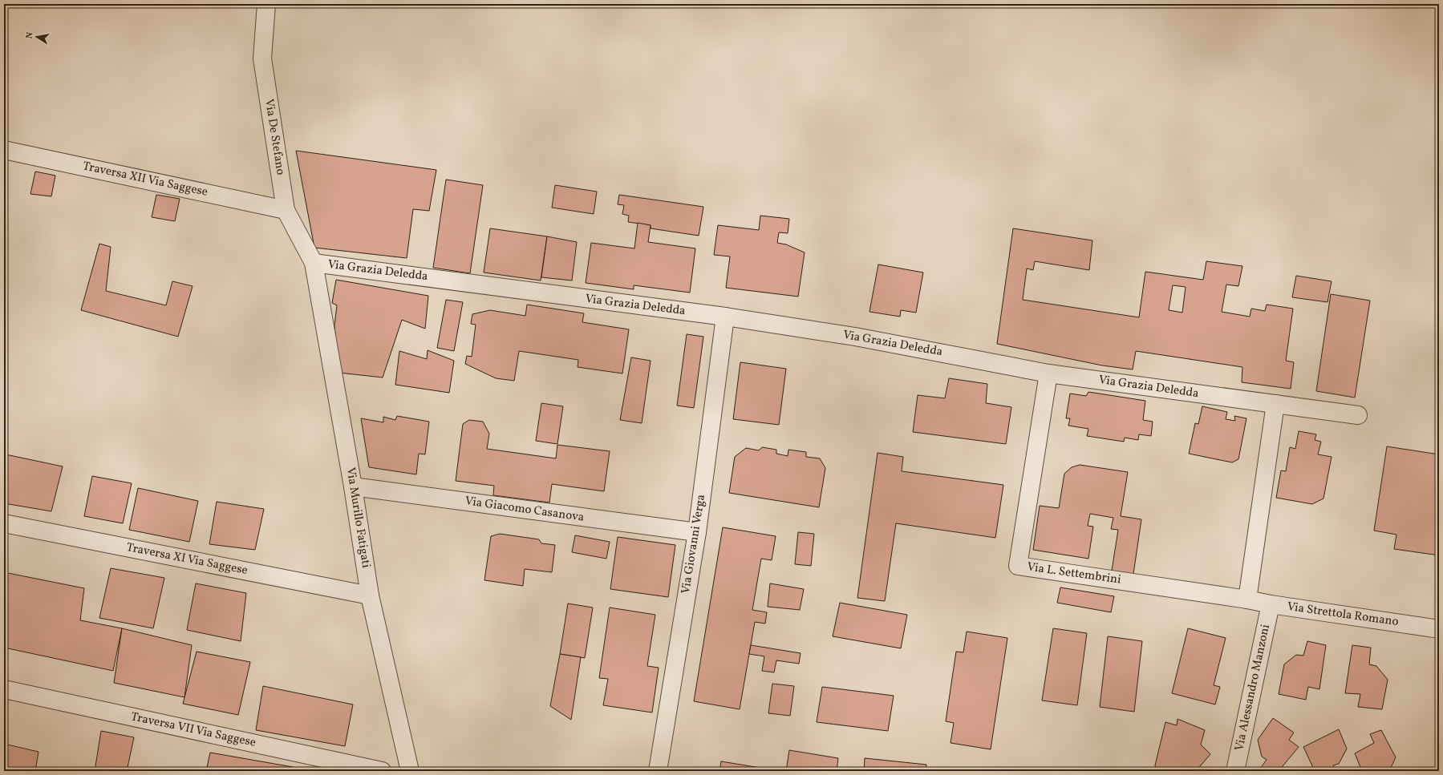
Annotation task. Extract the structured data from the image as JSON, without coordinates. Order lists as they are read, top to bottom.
{
  "streets": {
    "street": [
      "Via De Stefano",
      "Traversa XII Via Saggese",
      "Via Grazia Deledda",
      "Via Giacomo Casanova",
      "Via Murillo Fatigati",
      "Via Giovanni Verga",
      "Traversa XI Via Saggese",
      "Via L. Settembrini",
      "Via Strettola Romano",
      "Via Alessandro Manzoni",
      "Traversa VII Via Saggese"
    ]
  },
  "crossings": [
    ["Via De Stefano", "Traversa XII Via Saggese"],
    ["Via De Stefano", "Via Grazia Deledda"],
    ["Via De Stefano", "Via Murillo Fatigati"],
    ["Via Grazia Deledda", "Via Murillo Fatigati"],
    ["Via Grazia Deledda", "Via Giovanni Verga"],
    ["Via Grazia Deledda", "Via L. Settembrini"],
    ["Via Giacomo Casanova", "Via Murillo Fatigati"],
    ["Via Giacomo Casanova", "Via Giovanni Verga"],
    ["Via Murillo Fatigati", "Traversa XI Via Saggese"],
    ["Via L. Settembrini", "Via Strettola Romano"],
    ["Via Strettola Romano", "Via Alessandro Manzoni"]
  ],
  "north": "left"
}
